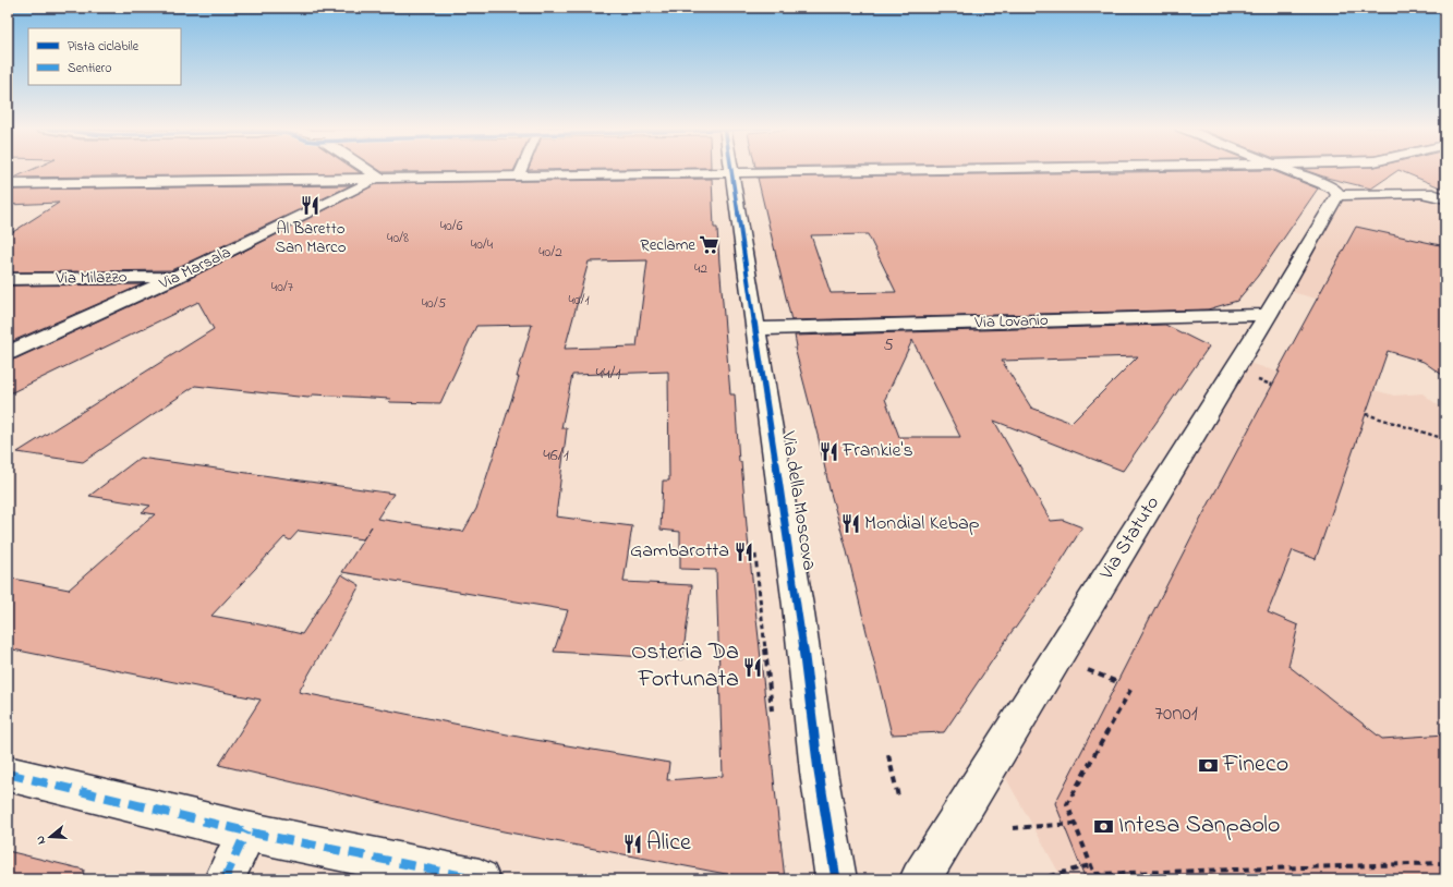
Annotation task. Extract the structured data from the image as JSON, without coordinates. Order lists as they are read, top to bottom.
{
  "streets": {
    "street": [
      "Via Marsala",
      "Via Milazzo",
      "Via Lovanio",
      "Via della Moscova",
      "Via Statuto"
    ]
  },
  "crossings": [
    ["Via Marsala", "Via Milazzo"],
    ["Via Lovanio", "Via della Moscova"],
    ["Via Lovanio", "Via Statuto"]
  ],
  "places": {
    "restaurant": [
      "Al Baretto San Marco",
      "Frankie's",
      "Mondial Kebap",
      "Gambarotta",
      "Osteria Da Fortunata",
      "Alice"
    ],
    "supermarket": ["Reclame"],
    "bank": ["Fineco", "Intesa Sanpaolo"]
  },
  "house_numbers": [
    "40/6",
    "40/8",
    "40/4",
    "40/2",
    "42",
    "40/7",
    "40/1",
    "40/5",
    "5",
    "44/1",
    "46/1",
    "70n01"
  ],
  "legend": ["Pista ciclabile", "Sentiero"],
  "north": "left"
}
